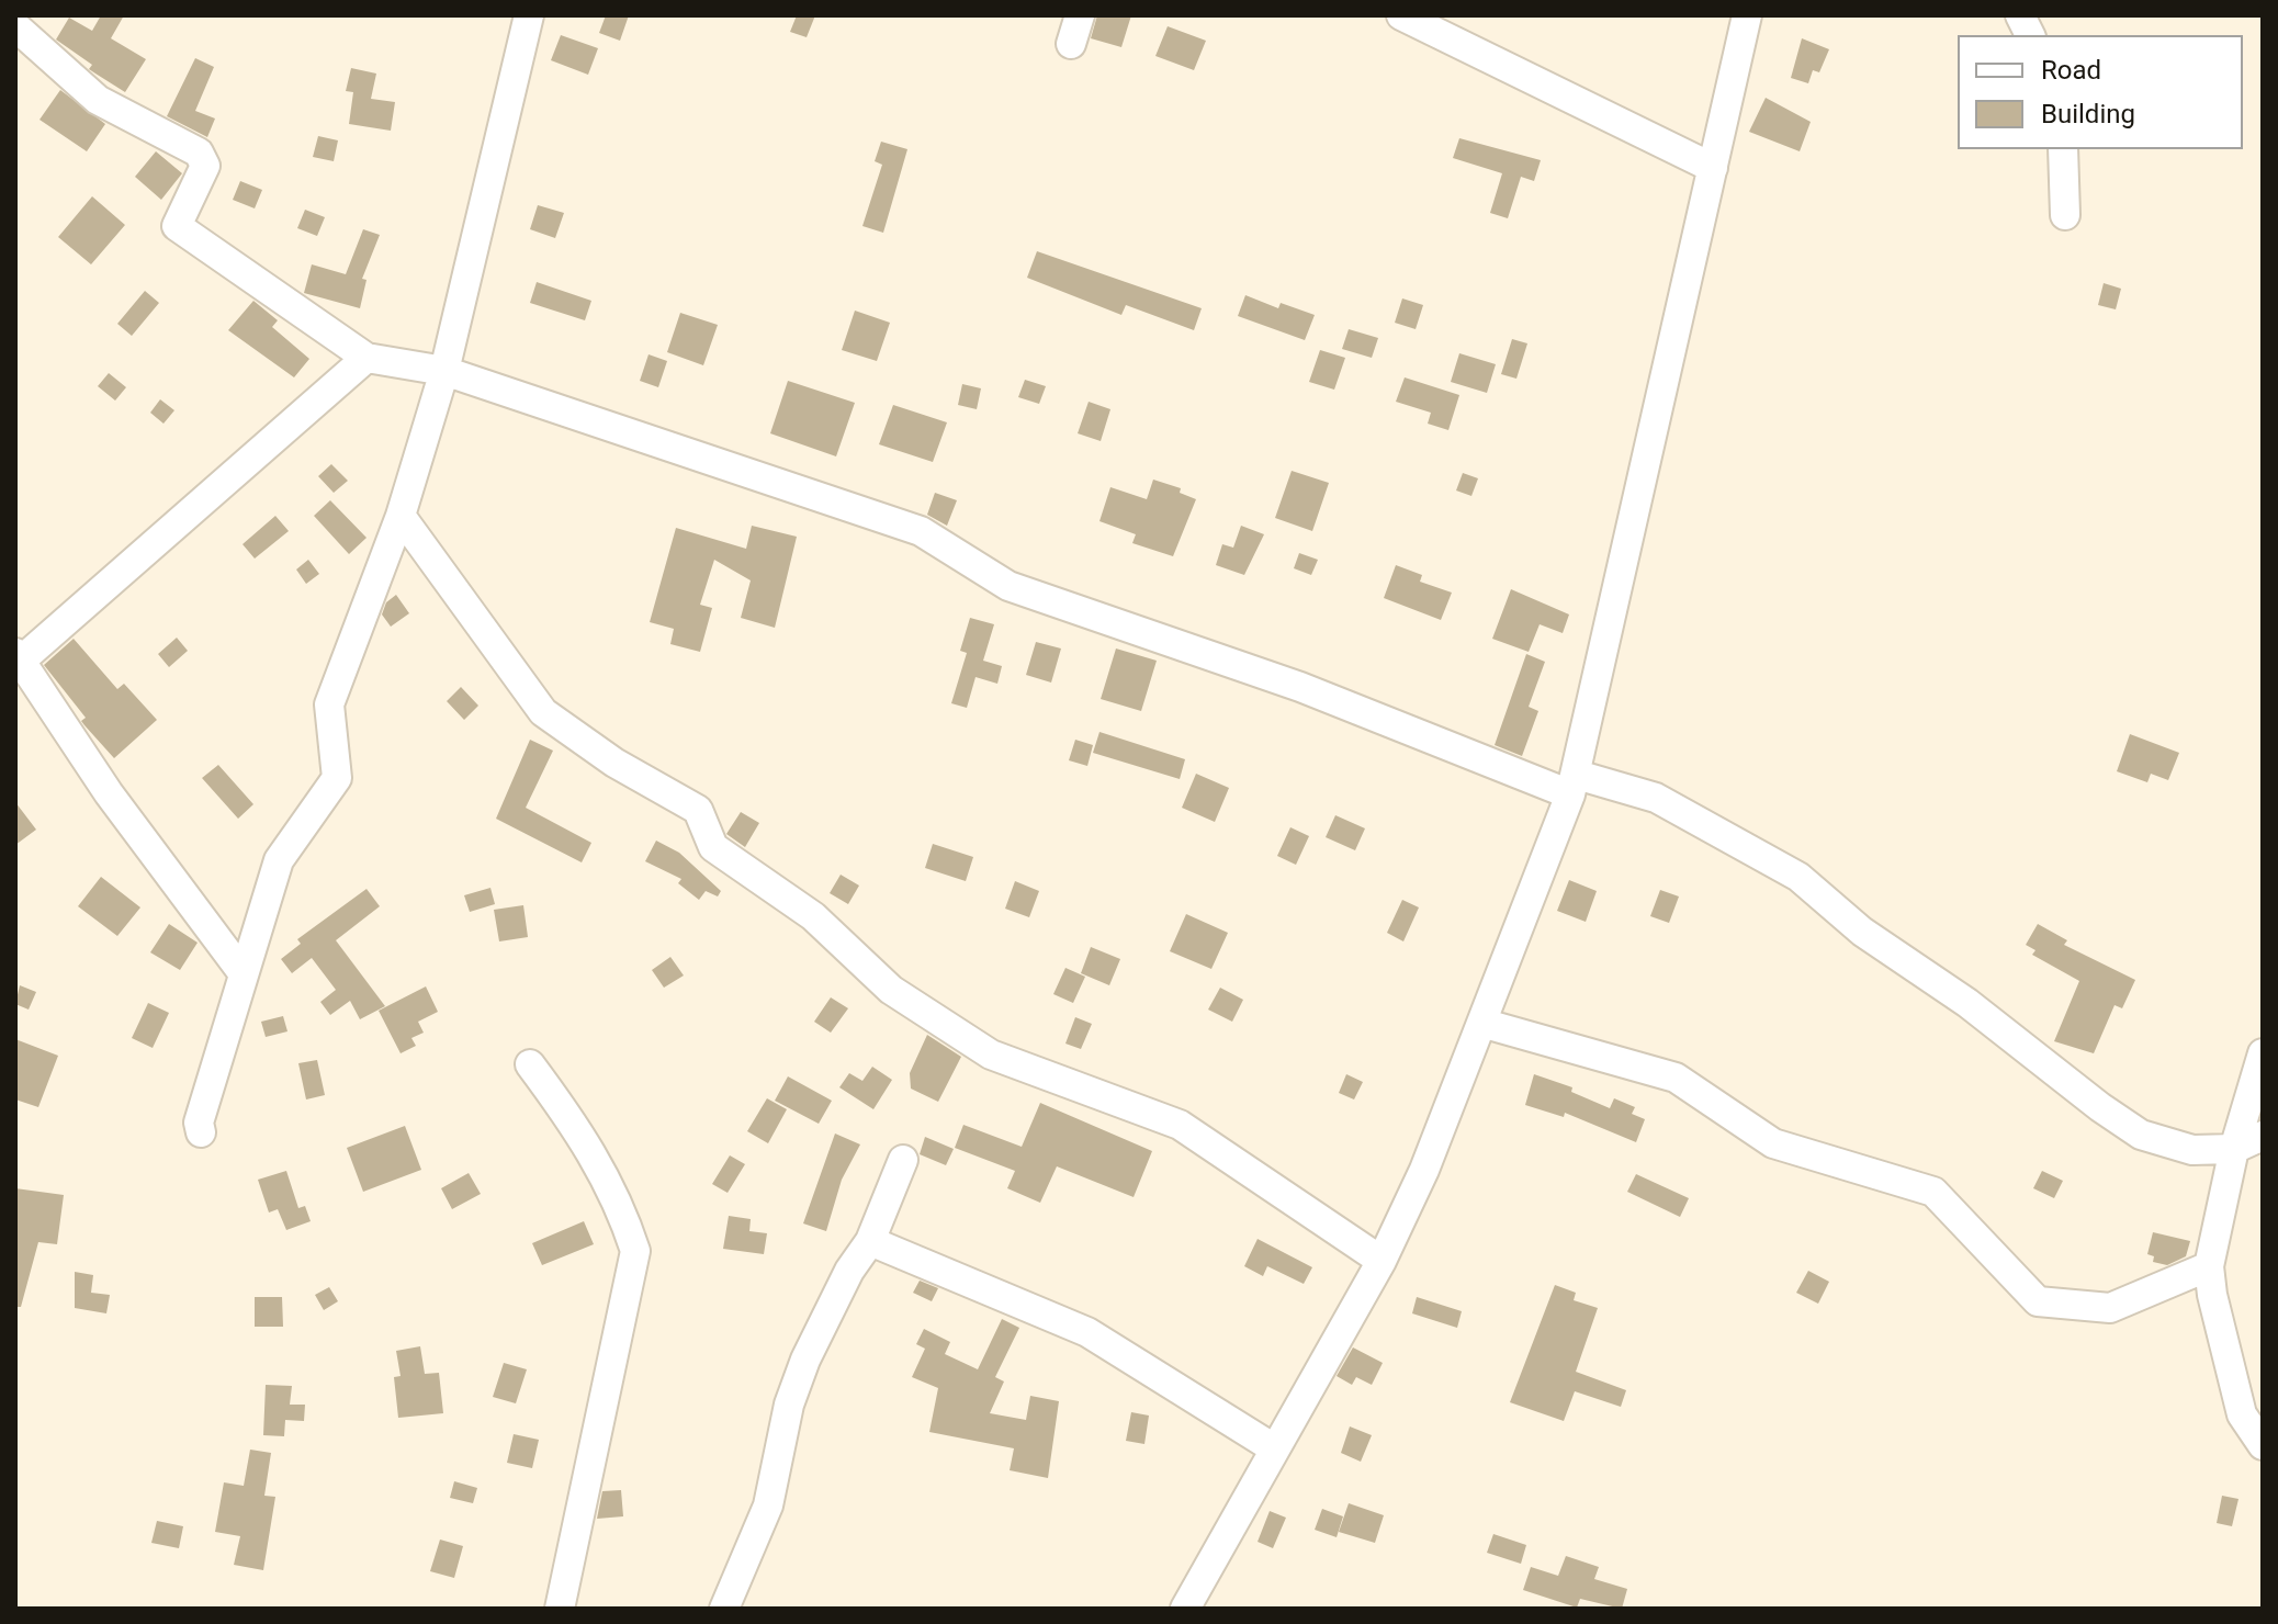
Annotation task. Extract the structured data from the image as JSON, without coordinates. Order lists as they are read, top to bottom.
{
  "legend": ["Road", "Building"]
}
